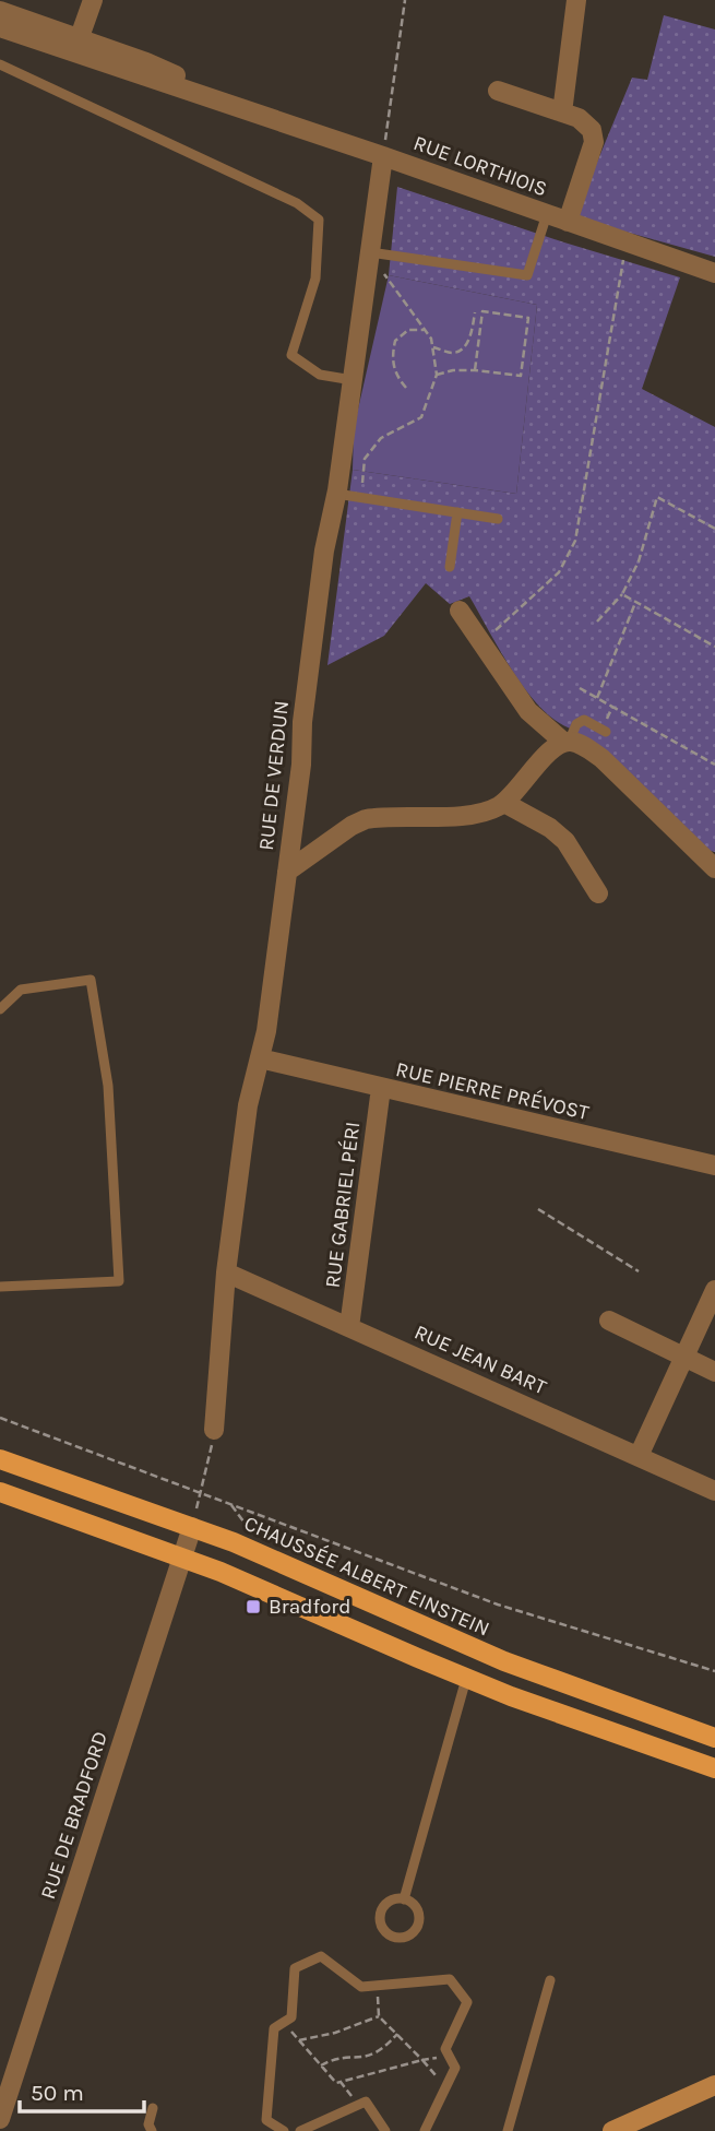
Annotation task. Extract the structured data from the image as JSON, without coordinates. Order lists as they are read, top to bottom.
{
  "streets": {
    "main road": ["CHAUSSÉE ALBERT EINSTEIN"],
    "street": [
      "RUE LORTHIOIS",
      "RUE DE VERDUN",
      "RUE PIERRE PRÉVOST",
      "RUE GABRIEL PÉRI",
      "RUE JEAN BART",
      "RUE DE BRADFORD"
    ]
  },
  "crossings": [
    ["RUE LORTHIOIS", "RUE DE VERDUN"],
    ["RUE DE VERDUN", "RUE PIERRE PRÉVOST"],
    ["RUE DE VERDUN", "RUE JEAN BART"],
    ["RUE PIERRE PRÉVOST", "RUE GABRIEL PÉRI"],
    ["RUE GABRIEL PÉRI", "RUE JEAN BART"],
    ["CHAUSSÉE ALBERT EINSTEIN", "RUE DE BRADFORD"]
  ],
  "places": {
    "transit": ["Bradford"]
  },
  "scale_bar": "50 m"
}
